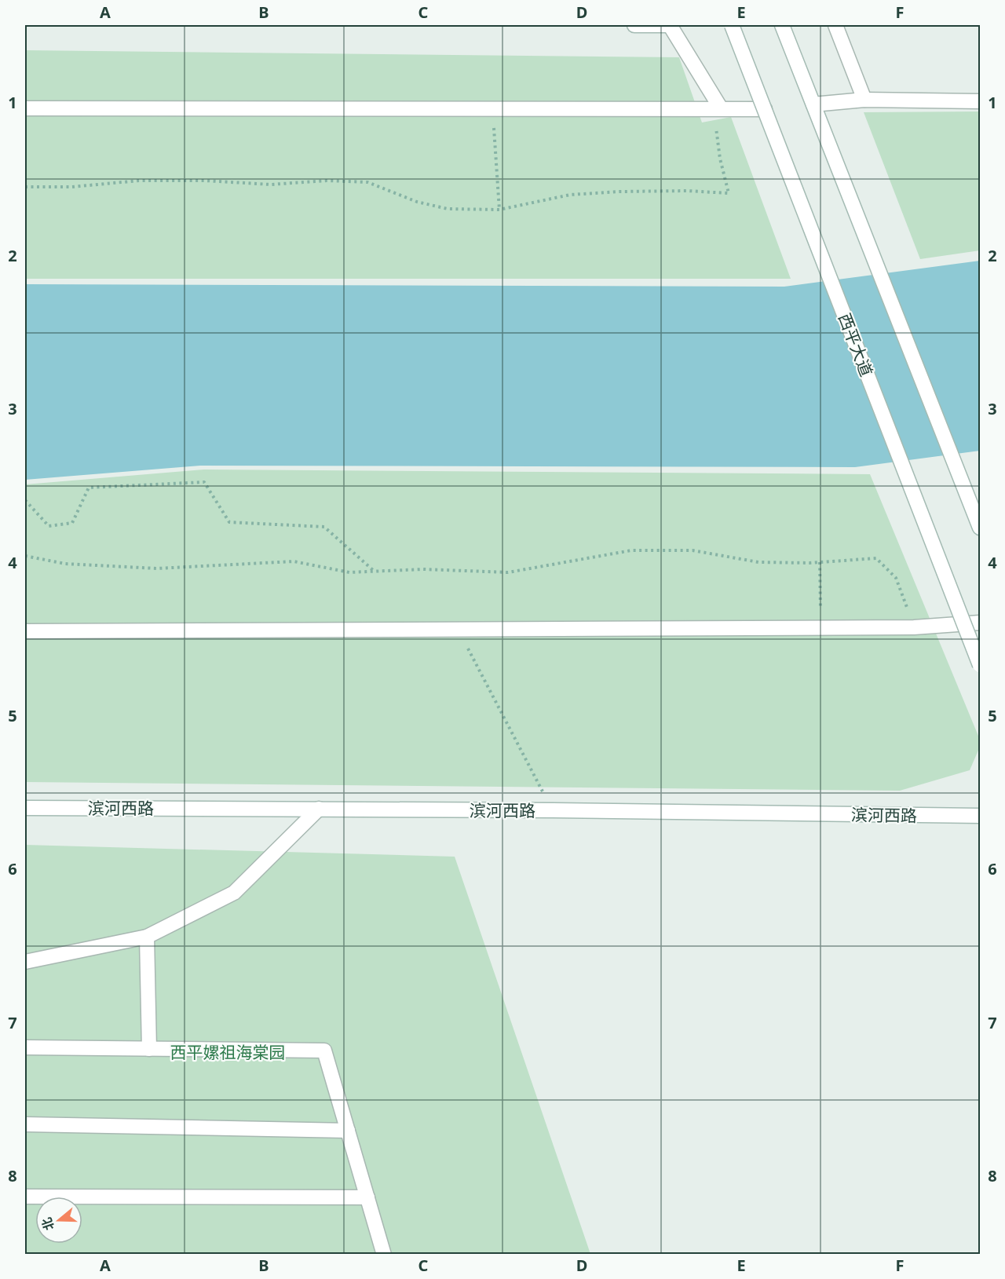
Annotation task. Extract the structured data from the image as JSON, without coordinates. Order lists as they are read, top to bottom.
{
  "streets": {
    "street": ["西平大道", "滨河西路"]
  },
  "parks": ["西平嫘祖海棠园"],
  "north": "left",
  "grid": {
    "columns": [
      "A",
      "B",
      "C",
      "D",
      "E",
      "F"
    ],
    "rows": [
      "1",
      "2",
      "3",
      "4",
      "5",
      "6",
      "7",
      "8"
    ]
  }
}
